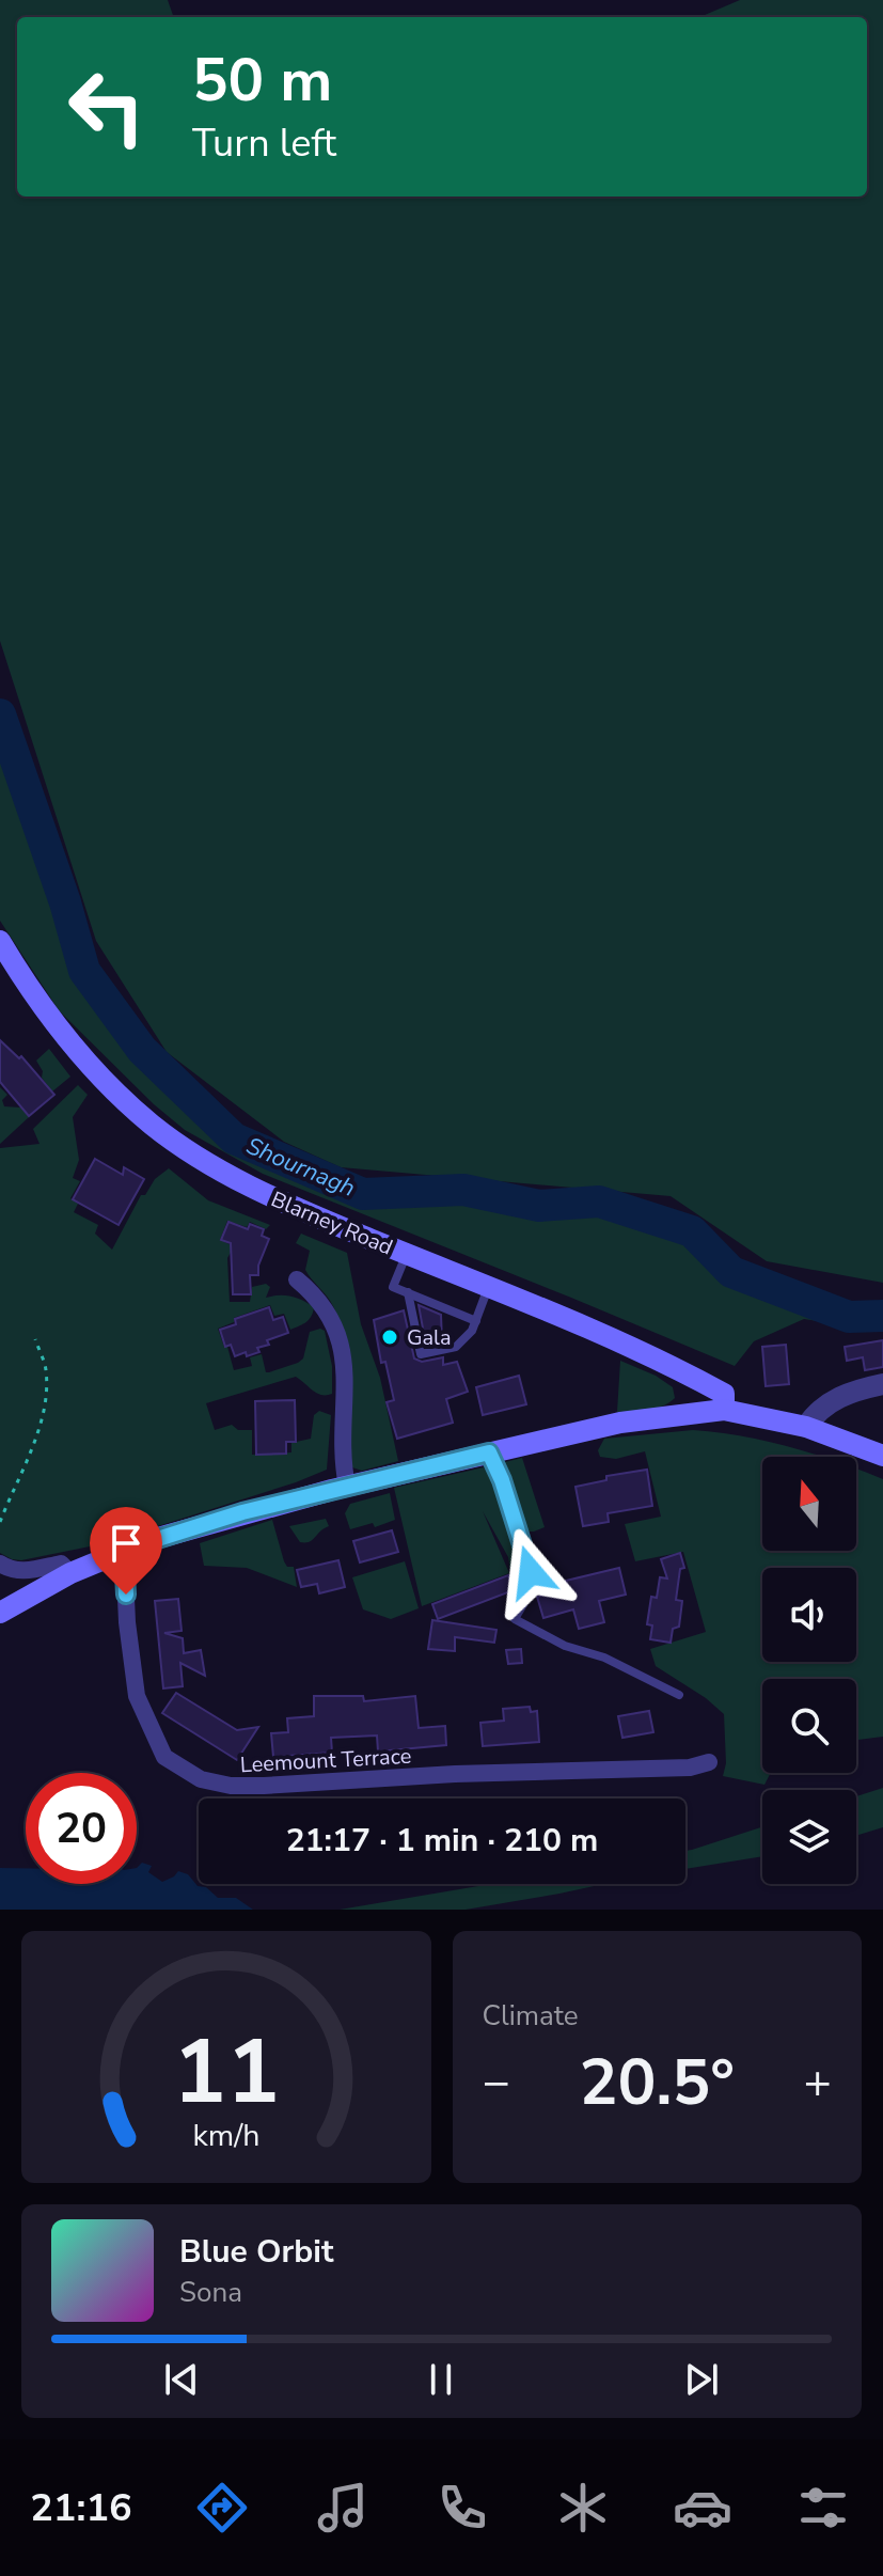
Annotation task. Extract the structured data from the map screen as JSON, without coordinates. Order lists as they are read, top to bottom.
{
  "streets": {
    "main road": ["Blarney Road"],
    "street": ["Leemount Terrace"]
  },
  "water": ["Shournagh"],
  "places": ["Gala"],
  "north": "top",
  "page": {
    "turn": ["50 m", "Turn left"],
    "limit": "20",
    "trip": "21:17 · 1 min · 210 m",
    "tile": "Climate",
    "heat": ["−", "20.5°", "+"],
    "song": ["Blue Orbit", "Sona"],
    "tabs": "21:16",
    "gauge": ["11", "km/h"]
  }
}
